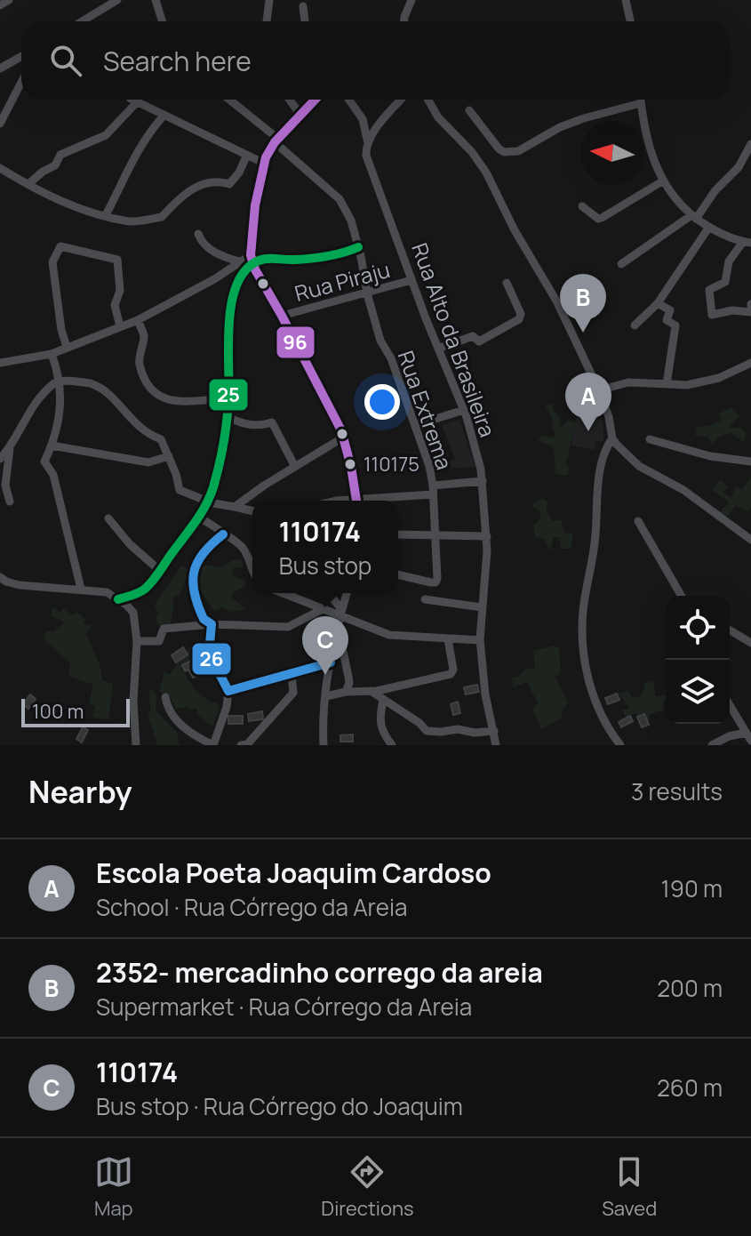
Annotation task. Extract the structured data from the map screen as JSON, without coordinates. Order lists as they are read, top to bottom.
{
  "streets": {
    "street": ["Rua Piraju", "Rua Alto da Brasileira", "Rua Extrema"]
  },
  "crossings": [
    ["Rua Piraju", "Rua Alto da Brasileira"],
    ["Rua Piraju", "Rua Extrema"]
  ],
  "places": ["110175"],
  "lines": ["transit line 96", "transit line 25", "transit line 26"],
  "scale_bar": "100 m",
  "north": "left",
  "page": {
    "search": "Search here",
    "pins": ["B", "A", "C"],
    "popup": ["110174", "Bus stop"],
    "scale": "100 m",
    "heading": ["Nearby", "3 results"],
    "list": [
      {
        "mark": "A",
        "name": "Escola Poeta Joaquim Cardoso",
        "note": "School · Rua Córrego da Areia",
        "value": "190 m"
      },
      {
        "mark": "B",
        "name": "2352- mercadinho corrego da areia",
        "note": "Supermarket · Rua Córrego da Areia",
        "value": "200 m"
      },
      {
        "mark": "C",
        "name": "110174",
        "note": "Bus stop · Rua Córrego do Joaquim",
        "value": "260 m"
      }
    ],
    "nav": ["Map", "Directions", "Saved"]
  }
}
